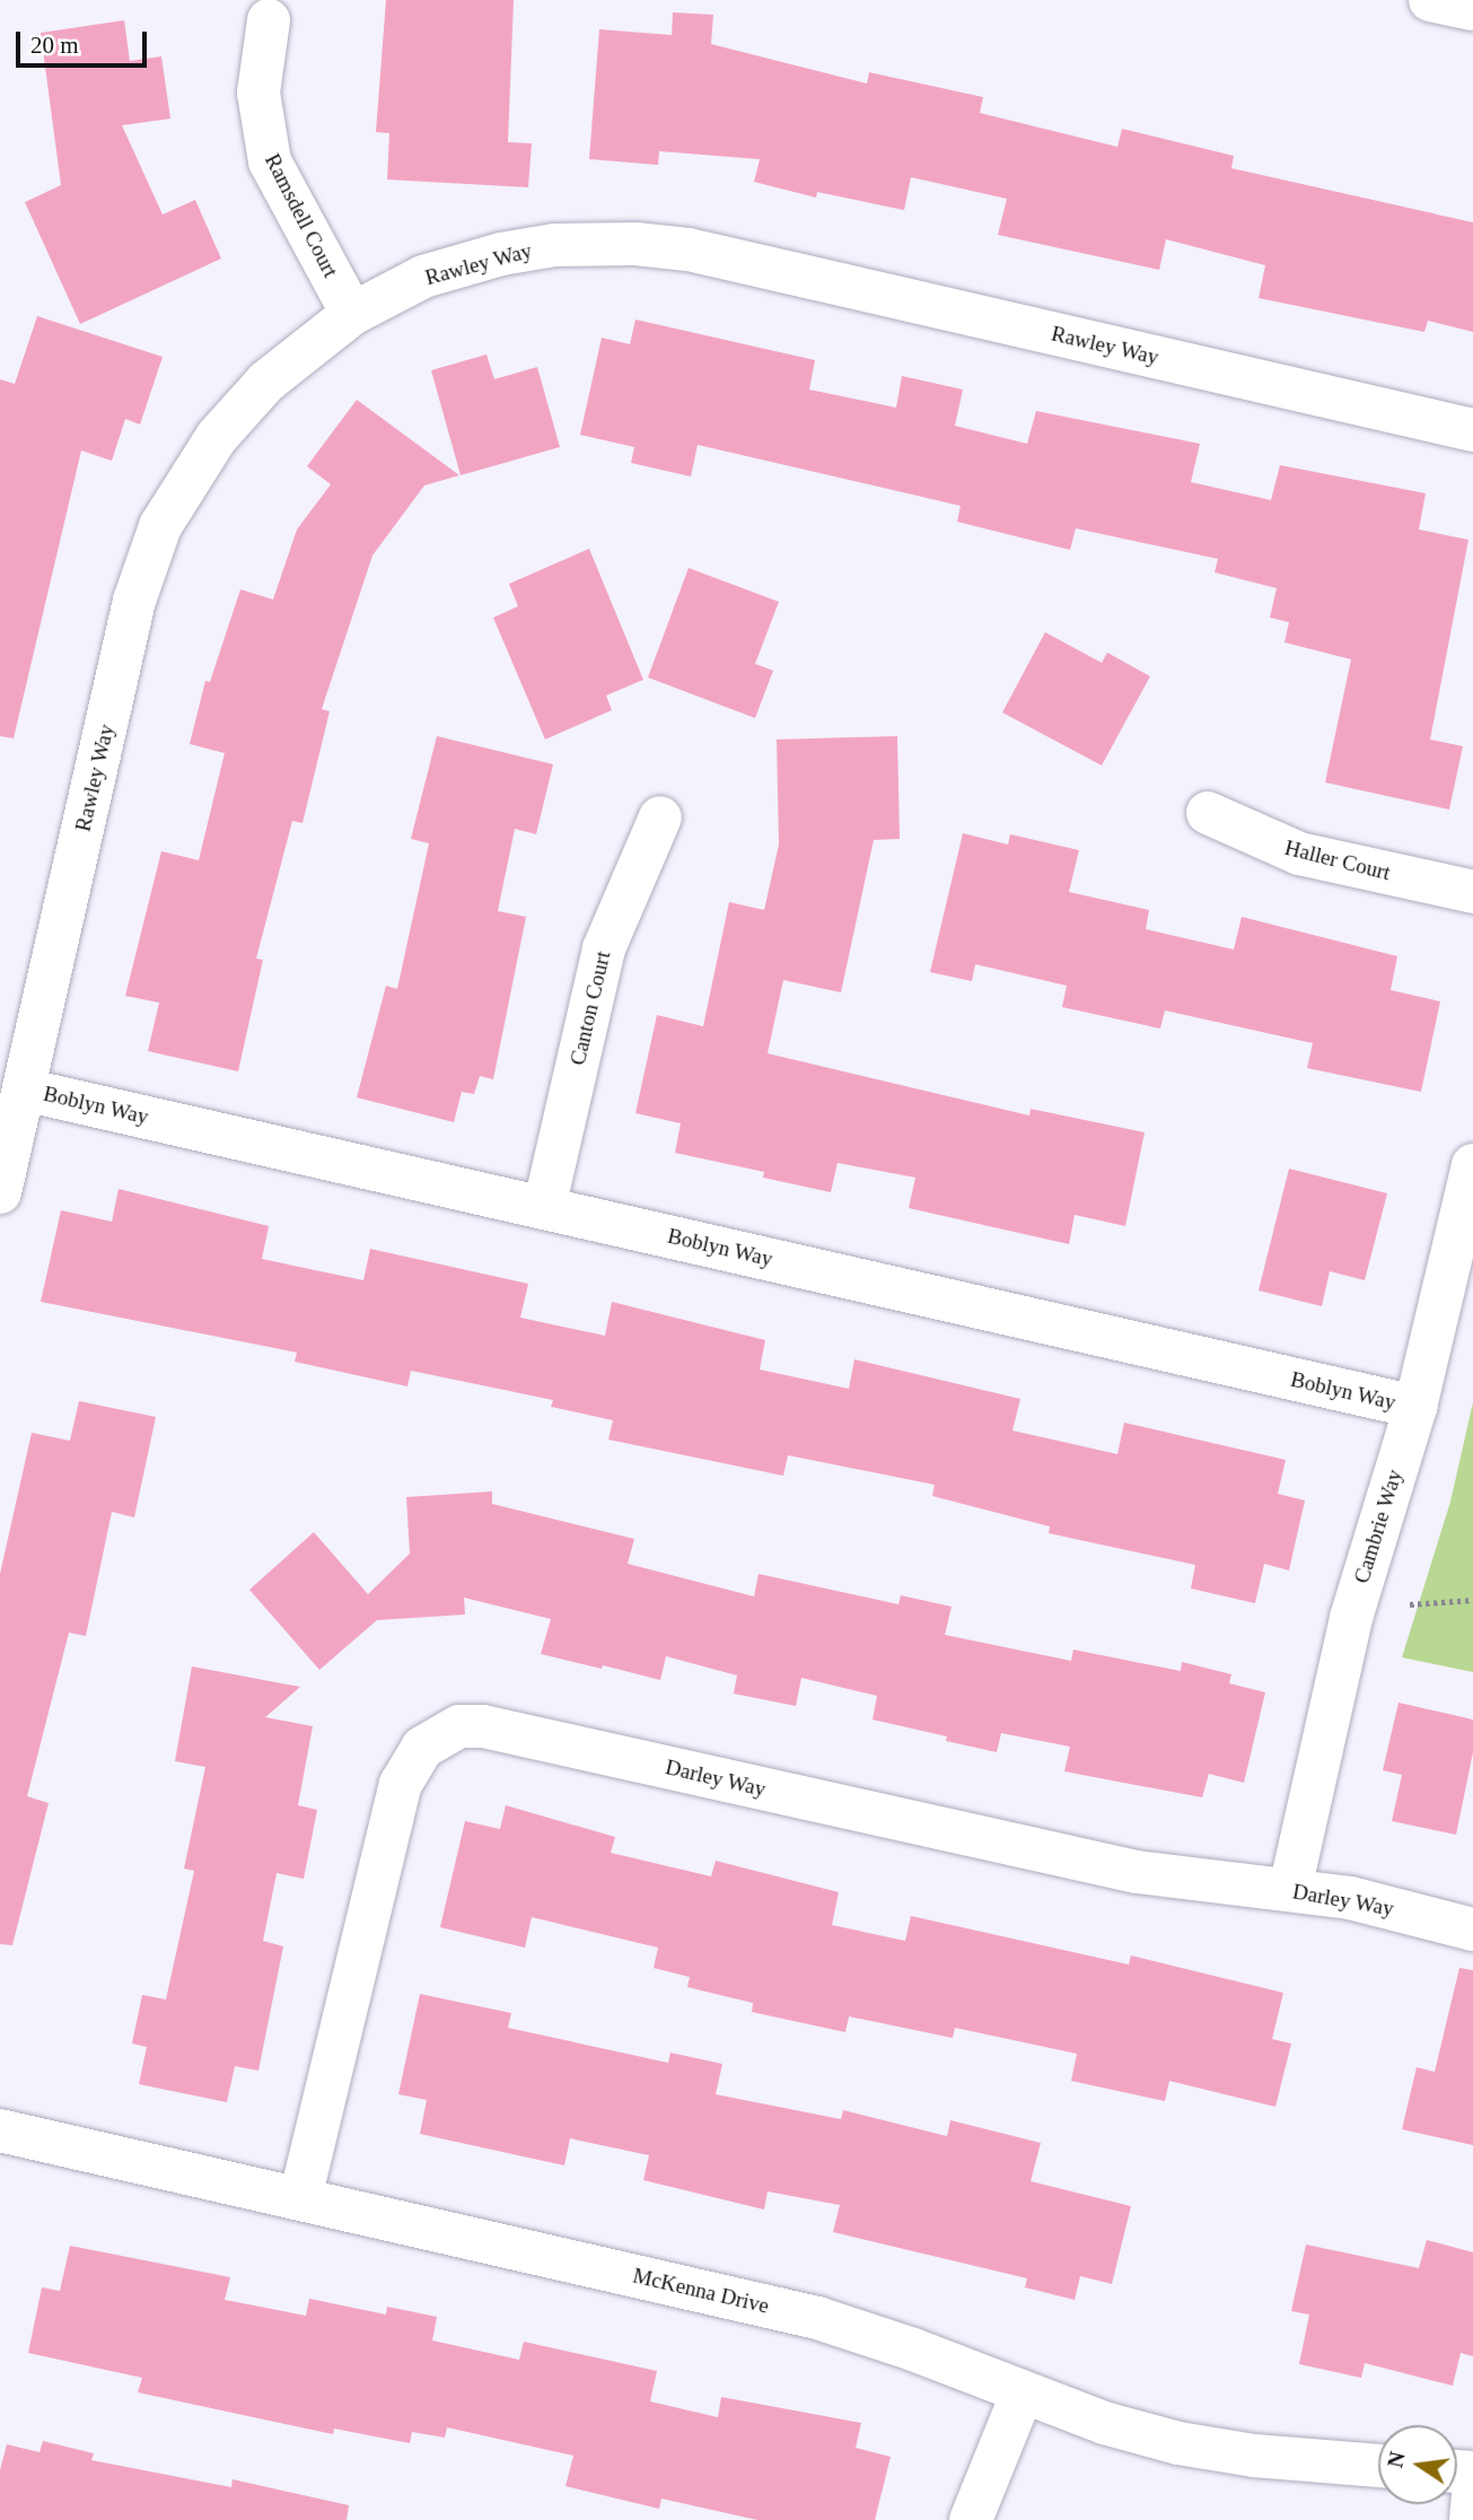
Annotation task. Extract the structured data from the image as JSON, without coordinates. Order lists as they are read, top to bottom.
{
  "streets": {
    "street": [
      "Ramsdell Court",
      "Rawley Way",
      "Haller Court",
      "Canton Court",
      "Boblyn Way",
      "Cambrie Way",
      "Darley Way",
      "McKenna Drive"
    ]
  },
  "crossings": [
    ["Ramsdell Court", "Rawley Way"],
    ["Rawley Way", "Boblyn Way"],
    ["Canton Court", "Boblyn Way"],
    ["Boblyn Way", "Cambrie Way"],
    ["Cambrie Way", "Darley Way"],
    ["Darley Way", "McKenna Drive"]
  ],
  "scale_bar": "20 m",
  "north": "left"
}
